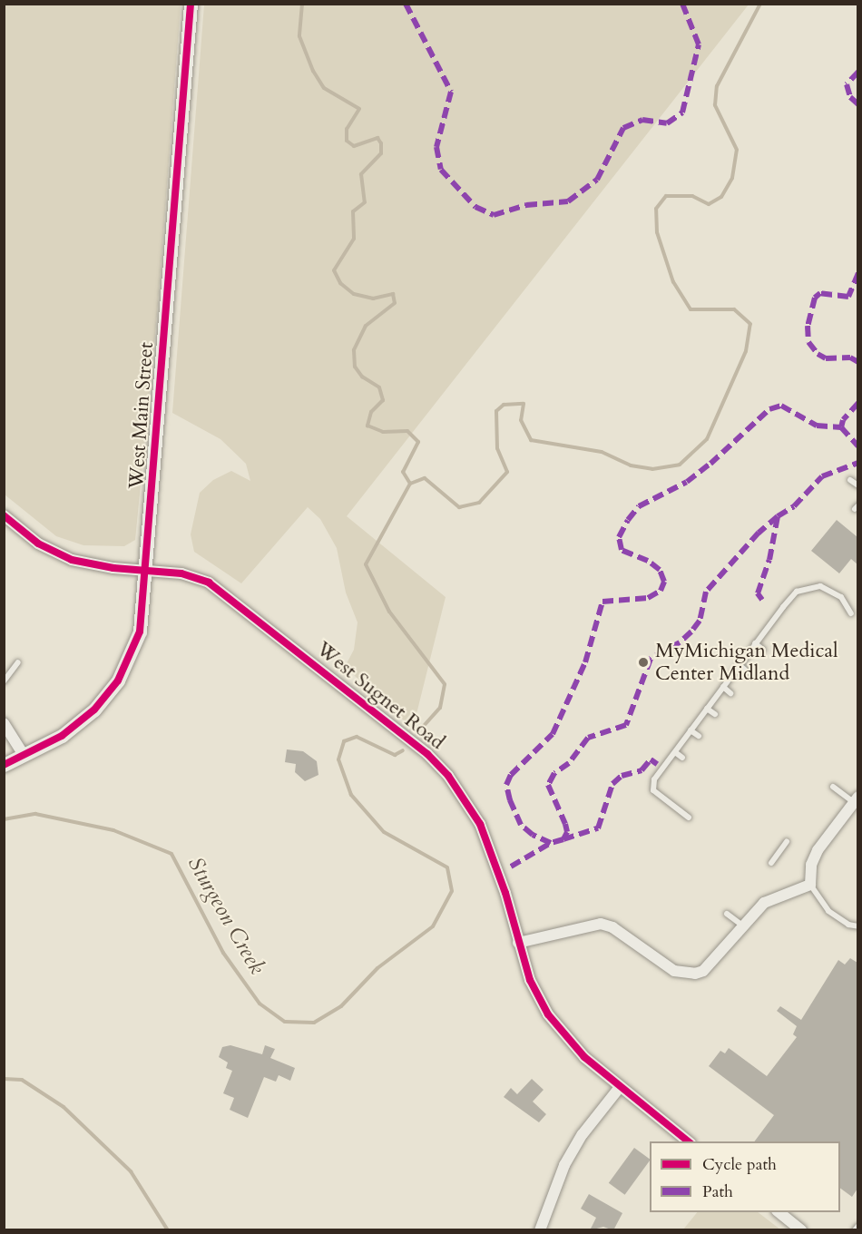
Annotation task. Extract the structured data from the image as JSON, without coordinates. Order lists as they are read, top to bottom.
{
  "streets": {
    "street": ["West Main Street", "West Sugnet Road"]
  },
  "crossings": [
    ["West Main Street", "West Sugnet Road"]
  ],
  "water": ["Sturgeon Creek"],
  "places": ["MyMichigan Medical Center Midland"],
  "legend": ["Cycle path", "Path"]
}
